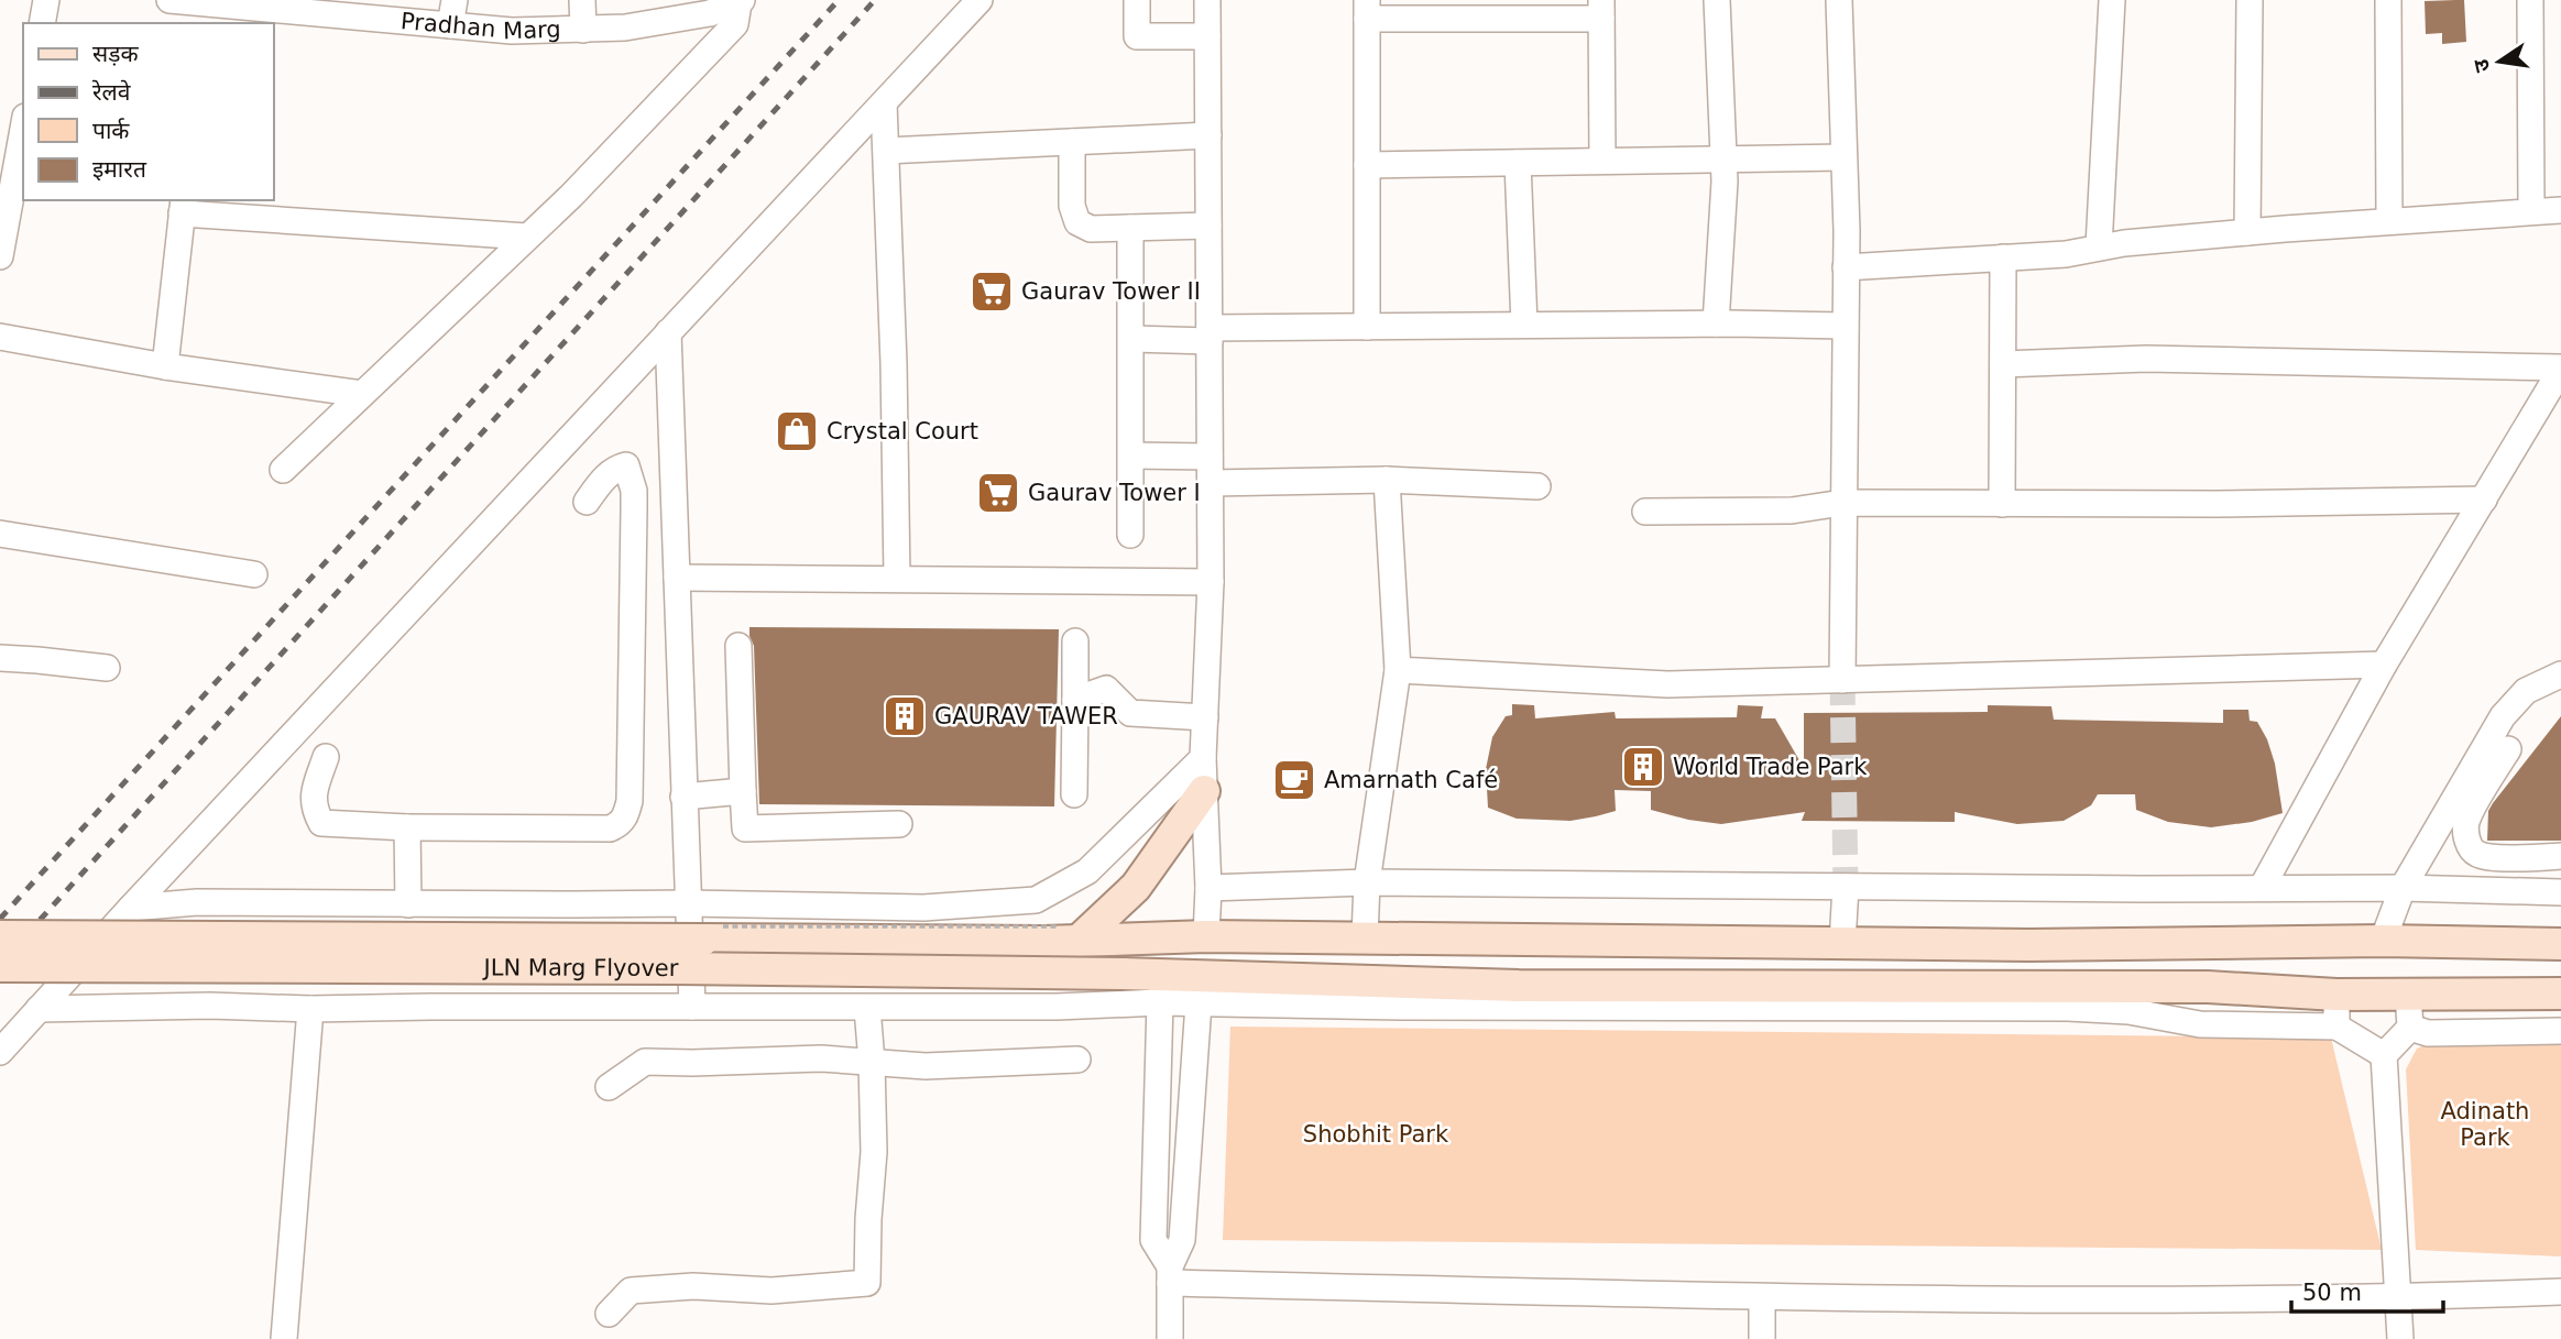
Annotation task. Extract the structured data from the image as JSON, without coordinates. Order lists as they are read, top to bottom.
{
  "streets": {
    "main road": ["JLN Marg Flyover"],
    "street": ["Pradhan Marg"]
  },
  "parks": ["Adinath Park", "Shobhit Park"],
  "places": {
    "supermarket": ["Gaurav Tower II", "Gaurav Tower I"],
    "shop": ["Crystal Court"],
    "building": ["GAURAV TAWER", "World Trade Park"],
    "cafe": ["Amarnath Café"]
  },
  "legend": [
    "सड़क",
    "रेलवे",
    "पार्क",
    "इमारत"
  ],
  "scale_bar": "50 m",
  "north": "left"
}
